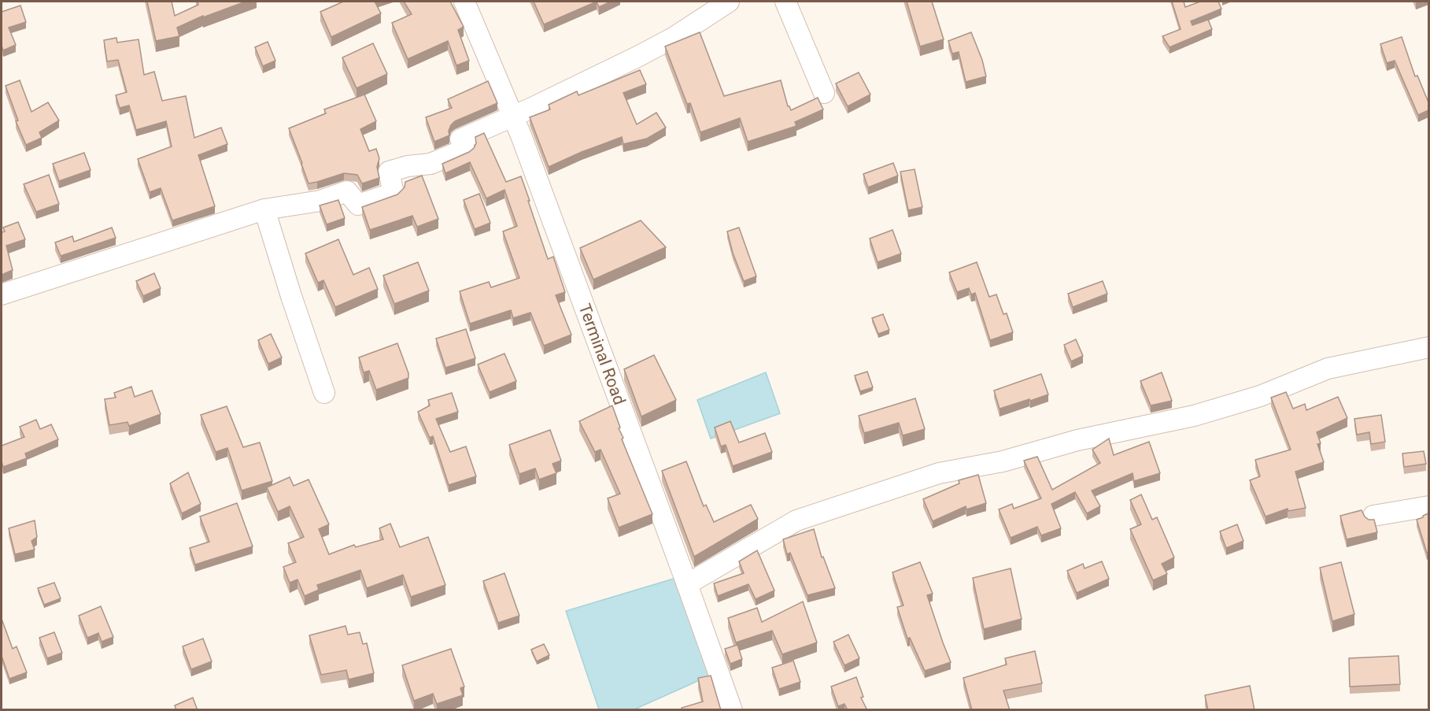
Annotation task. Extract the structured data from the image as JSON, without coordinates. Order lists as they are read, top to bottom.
{
  "streets": {
    "street": ["Terminal Road"]
  }
}
